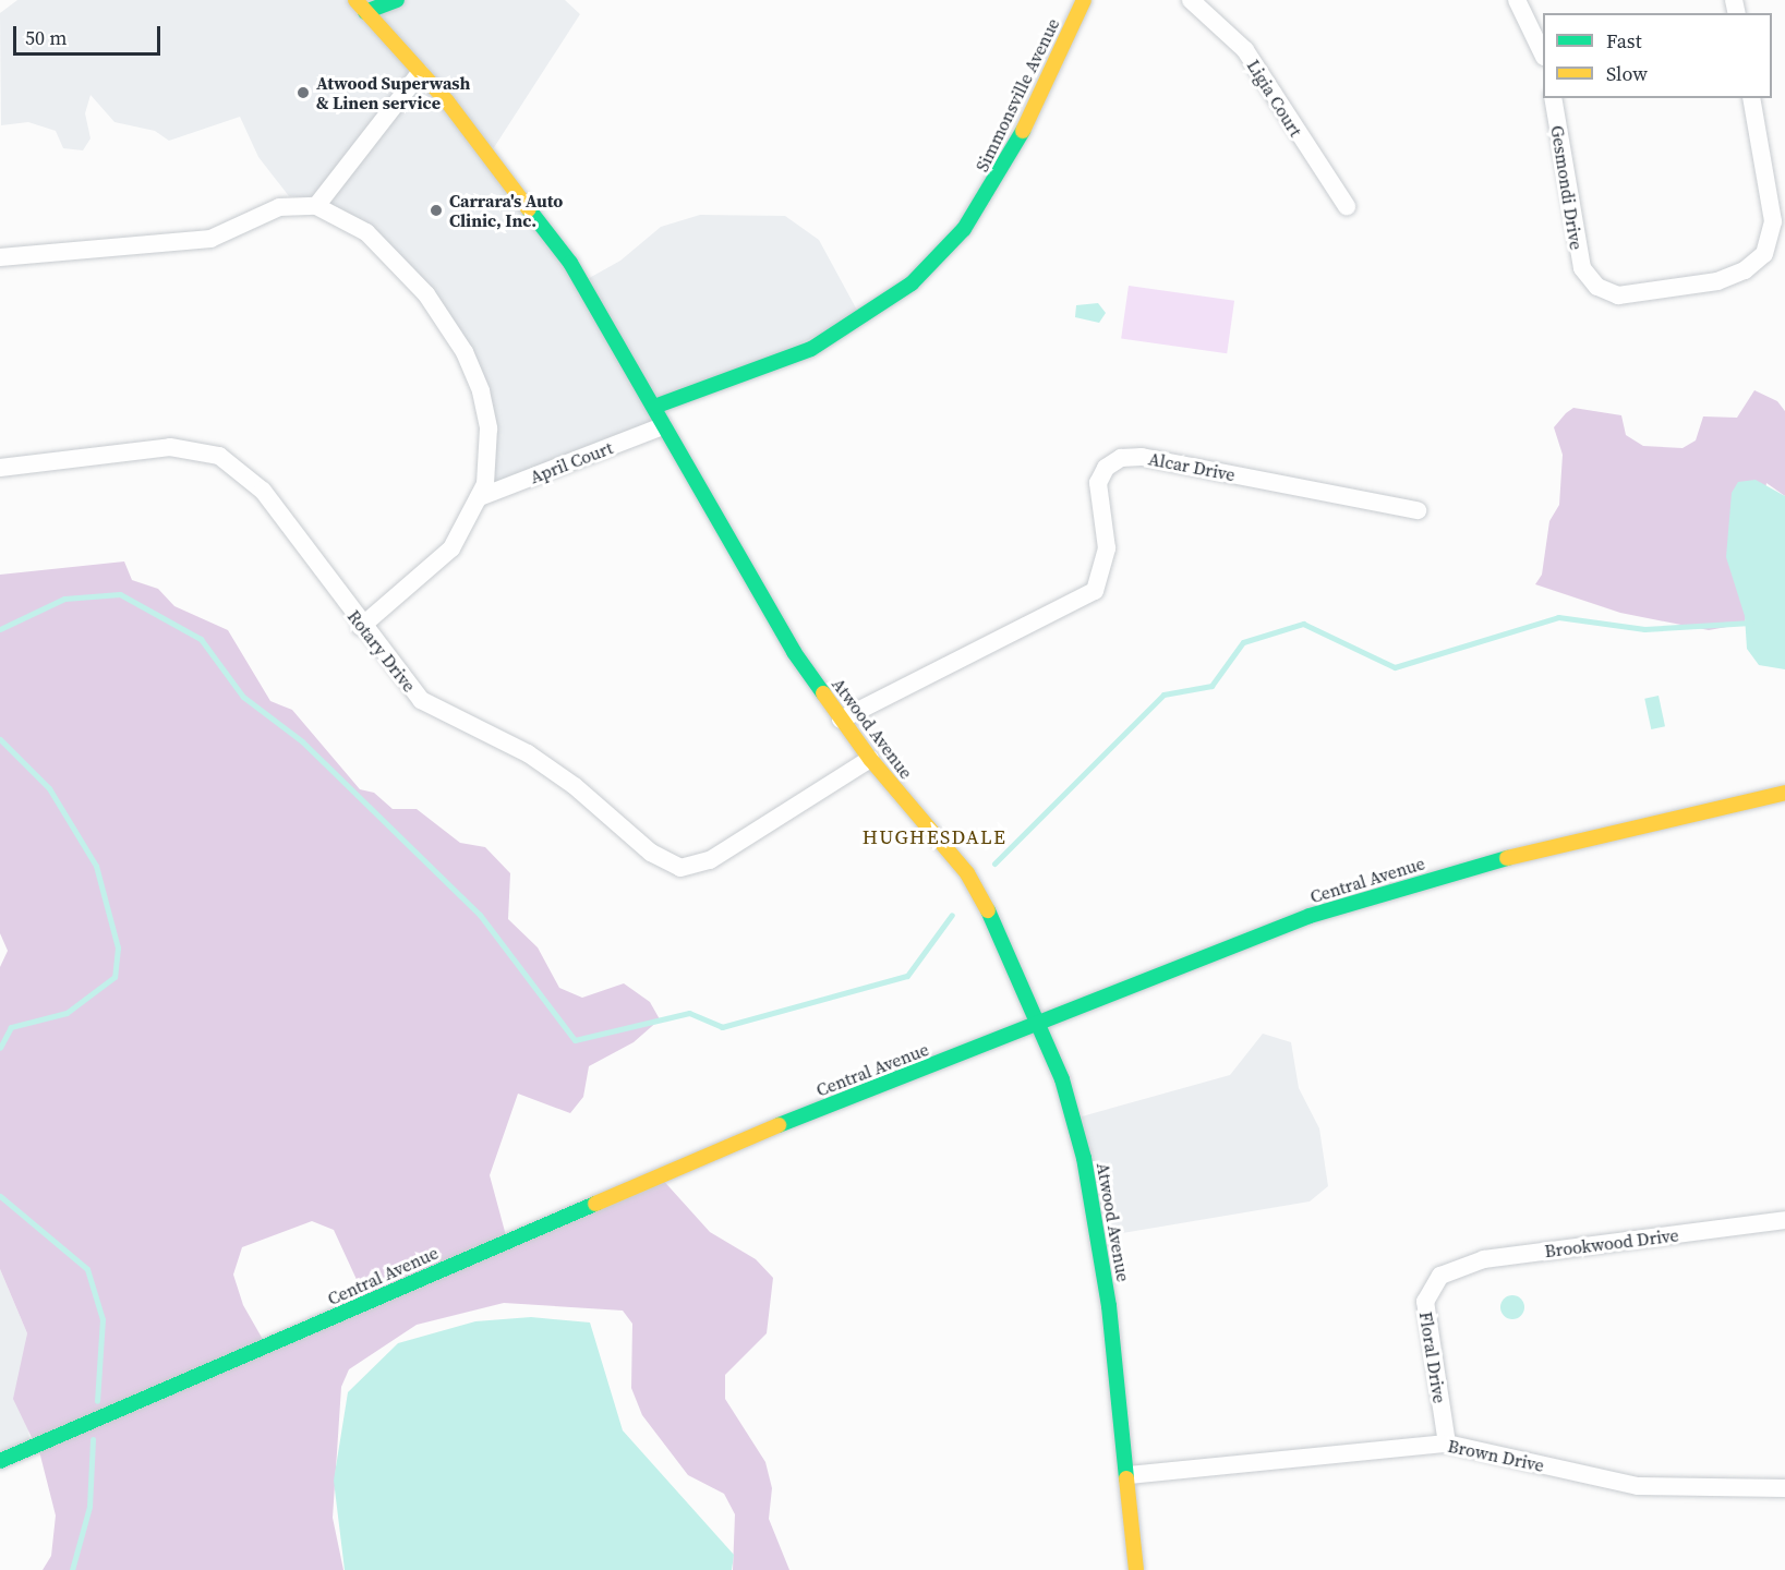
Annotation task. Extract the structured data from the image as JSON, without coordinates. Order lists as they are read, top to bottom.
{
  "streets": {
    "main road": ["Simmonsville Avenue", "Atwood Avenue", "Central Avenue"],
    "street": [
      "Ligia Court",
      "Gesmondi Drive",
      "April Court",
      "Alcar Drive",
      "Rotary Drive",
      "Brookwood Drive",
      "Floral Drive",
      "Brown Drive"
    ]
  },
  "crossings": [
    ["Simmonsville Avenue", "Atwood Avenue"],
    ["April Court", "Atwood Avenue"],
    ["Alcar Drive", "Atwood Avenue"],
    ["Rotary Drive", "Atwood Avenue"],
    ["Atwood Avenue", "Central Avenue"],
    ["Atwood Avenue", "Brown Drive"],
    ["Brookwood Drive", "Floral Drive"],
    ["Floral Drive", "Brown Drive"]
  ],
  "districts": ["HUGHESDALE"],
  "places": ["Atwood Superwash & Linen service", "Carrara's Auto Clinic, Inc."],
  "legend": ["Fast", "Slow"],
  "scale_bar": "50 m"
}
